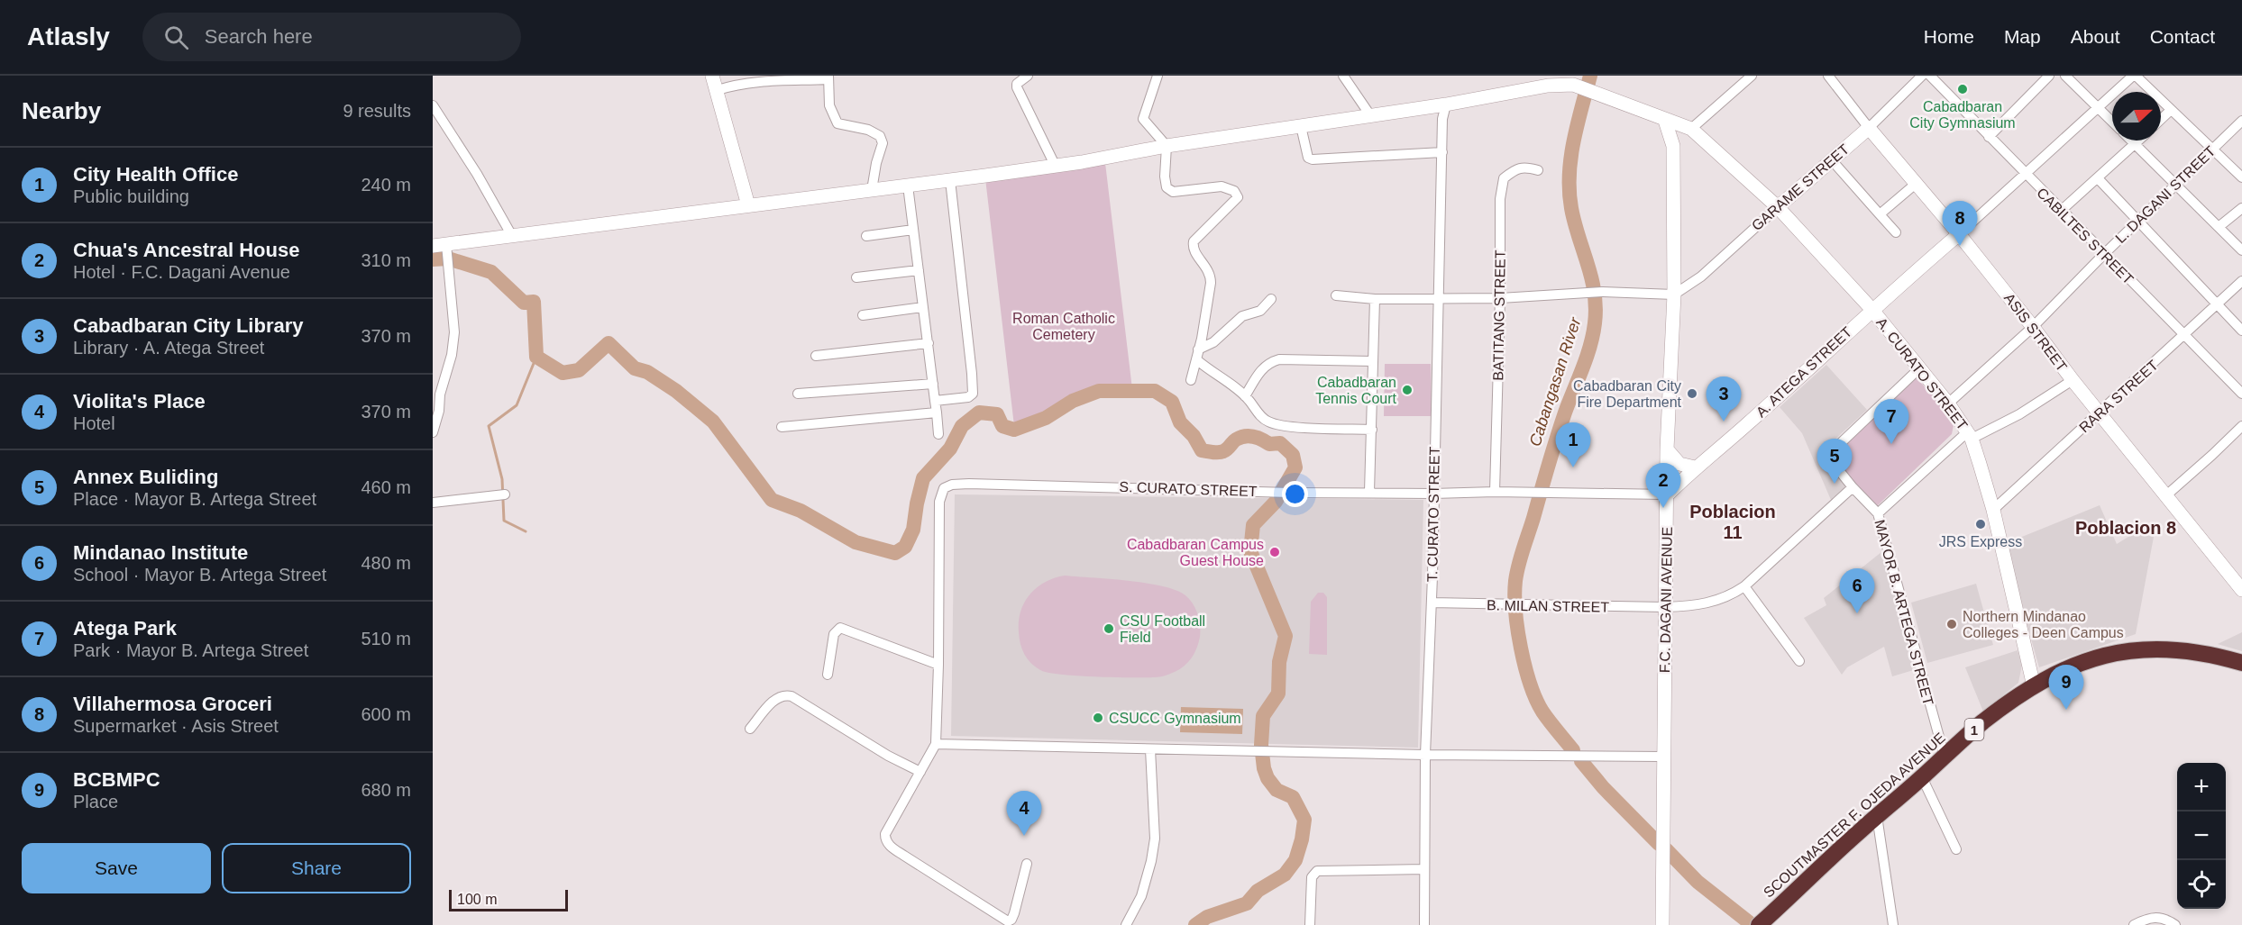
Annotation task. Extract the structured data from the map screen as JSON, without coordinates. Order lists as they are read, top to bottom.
{
  "streets": {
    "highway": ["1", "SCOUTMASTER F. OJEDA AVENUE"],
    "main road": [
      "GARAME STREET",
      "ASIS STREET",
      "A. ATEGA STREET",
      "A. CURATO STREET",
      "F.C. DAGANI AVENUE"
    ],
    "street": [
      "L. DAGANI STREET",
      "CABILTES STREET",
      "BATITANG STREET",
      "RARA STREET",
      "S. CURATO STREET",
      "T. CURATO STREET",
      "B. MILAN STREET",
      "MAYOR B. ARTEGA STREET"
    ]
  },
  "crossings": [
    ["GARAME STREET", "ASIS STREET"],
    ["GARAME STREET", "A. CURATO STREET"],
    ["GARAME STREET", "F.C. DAGANI AVENUE"],
    ["L. DAGANI STREET", "CABILTES STREET"],
    ["L. DAGANI STREET", "ASIS STREET"],
    ["L. DAGANI STREET", "A. CURATO STREET"],
    ["CABILTES STREET", "A. ATEGA STREET"],
    ["CABILTES STREET", "RARA STREET"],
    ["BATITANG STREET", "S. CURATO STREET"],
    ["ASIS STREET", "A. ATEGA STREET"],
    ["ASIS STREET", "RARA STREET"],
    ["A. ATEGA STREET", "A. CURATO STREET"],
    ["A. ATEGA STREET", "S. CURATO STREET"],
    ["A. ATEGA STREET", "F.C. DAGANI AVENUE"],
    ["A. CURATO STREET", "RARA STREET"],
    ["A. CURATO STREET", "MAYOR B. ARTEGA STREET"],
    ["A. CURATO STREET", "SCOUTMASTER F. OJEDA AVENUE"],
    ["S. CURATO STREET", "T. CURATO STREET"],
    ["S. CURATO STREET", "F.C. DAGANI AVENUE"],
    ["T. CURATO STREET", "B. MILAN STREET"],
    ["F.C. DAGANI AVENUE", "B. MILAN STREET"],
    ["B. MILAN STREET", "MAYOR B. ARTEGA STREET"],
    ["MAYOR B. ARTEGA STREET", "SCOUTMASTER F. OJEDA AVENUE"]
  ],
  "districts": ["Poblacion 11", "Poblacion 8"],
  "water": ["Cabangasan River"],
  "parks": ["Roman Catholic Cemetery"],
  "places": [
    "Cabadbaran City Gymnasium",
    "Cabadbaran Tennis Court",
    "Cabadbaran City Fire Department",
    "JRS Express",
    "Cabadbaran Campus Guest House",
    "Northern Mindanao Colleges - Deen Campus",
    "CSU Football Field",
    "CSUCC Gymnasium"
  ],
  "scale_bar": "100 m",
  "north": "right",
  "page": {
    "header": "Atlasly",
    "search": "Search here",
    "nav": [
      "Home",
      "Map",
      "About",
      "Contact"
    ],
    "heading": ["Nearby", "9 results"],
    "list": [
      {
        "mark": "1",
        "name": "City Health Office",
        "note": "Public building",
        "value": "240 m"
      },
      {
        "mark": "2",
        "name": "Chua's Ancestral House",
        "note": "Hotel · F.C. Dagani Avenue",
        "value": "310 m"
      },
      {
        "mark": "3",
        "name": "Cabadbaran City Library",
        "note": "Library · A. Atega Street",
        "value": "370 m"
      },
      {
        "mark": "4",
        "name": "Violita's Place",
        "note": "Hotel",
        "value": "370 m"
      },
      {
        "mark": "5",
        "name": "Annex Buliding",
        "note": "Place · Mayor B. Artega Street",
        "value": "460 m"
      },
      {
        "mark": "6",
        "name": "Mindanao Institute",
        "note": "School · Mayor B. Artega Street",
        "value": "480 m"
      },
      {
        "mark": "7",
        "name": "Atega Park",
        "note": "Park · Mayor B. Artega Street",
        "value": "510 m"
      },
      {
        "mark": "8",
        "name": "Villahermosa Groceri",
        "note": "Supermarket · Asis Street",
        "value": "600 m"
      },
      {
        "mark": "9",
        "name": "BCBMPC",
        "note": "Place",
        "value": "680 m"
      }
    ],
    "pins": [
      "8",
      "3",
      "7",
      "1",
      "5",
      "2",
      "6",
      "9",
      "4"
    ],
    "map_buttons": ["+", "−"],
    "buttons": ["Save", "Share"],
    "scale": "100 m"
  }
}
